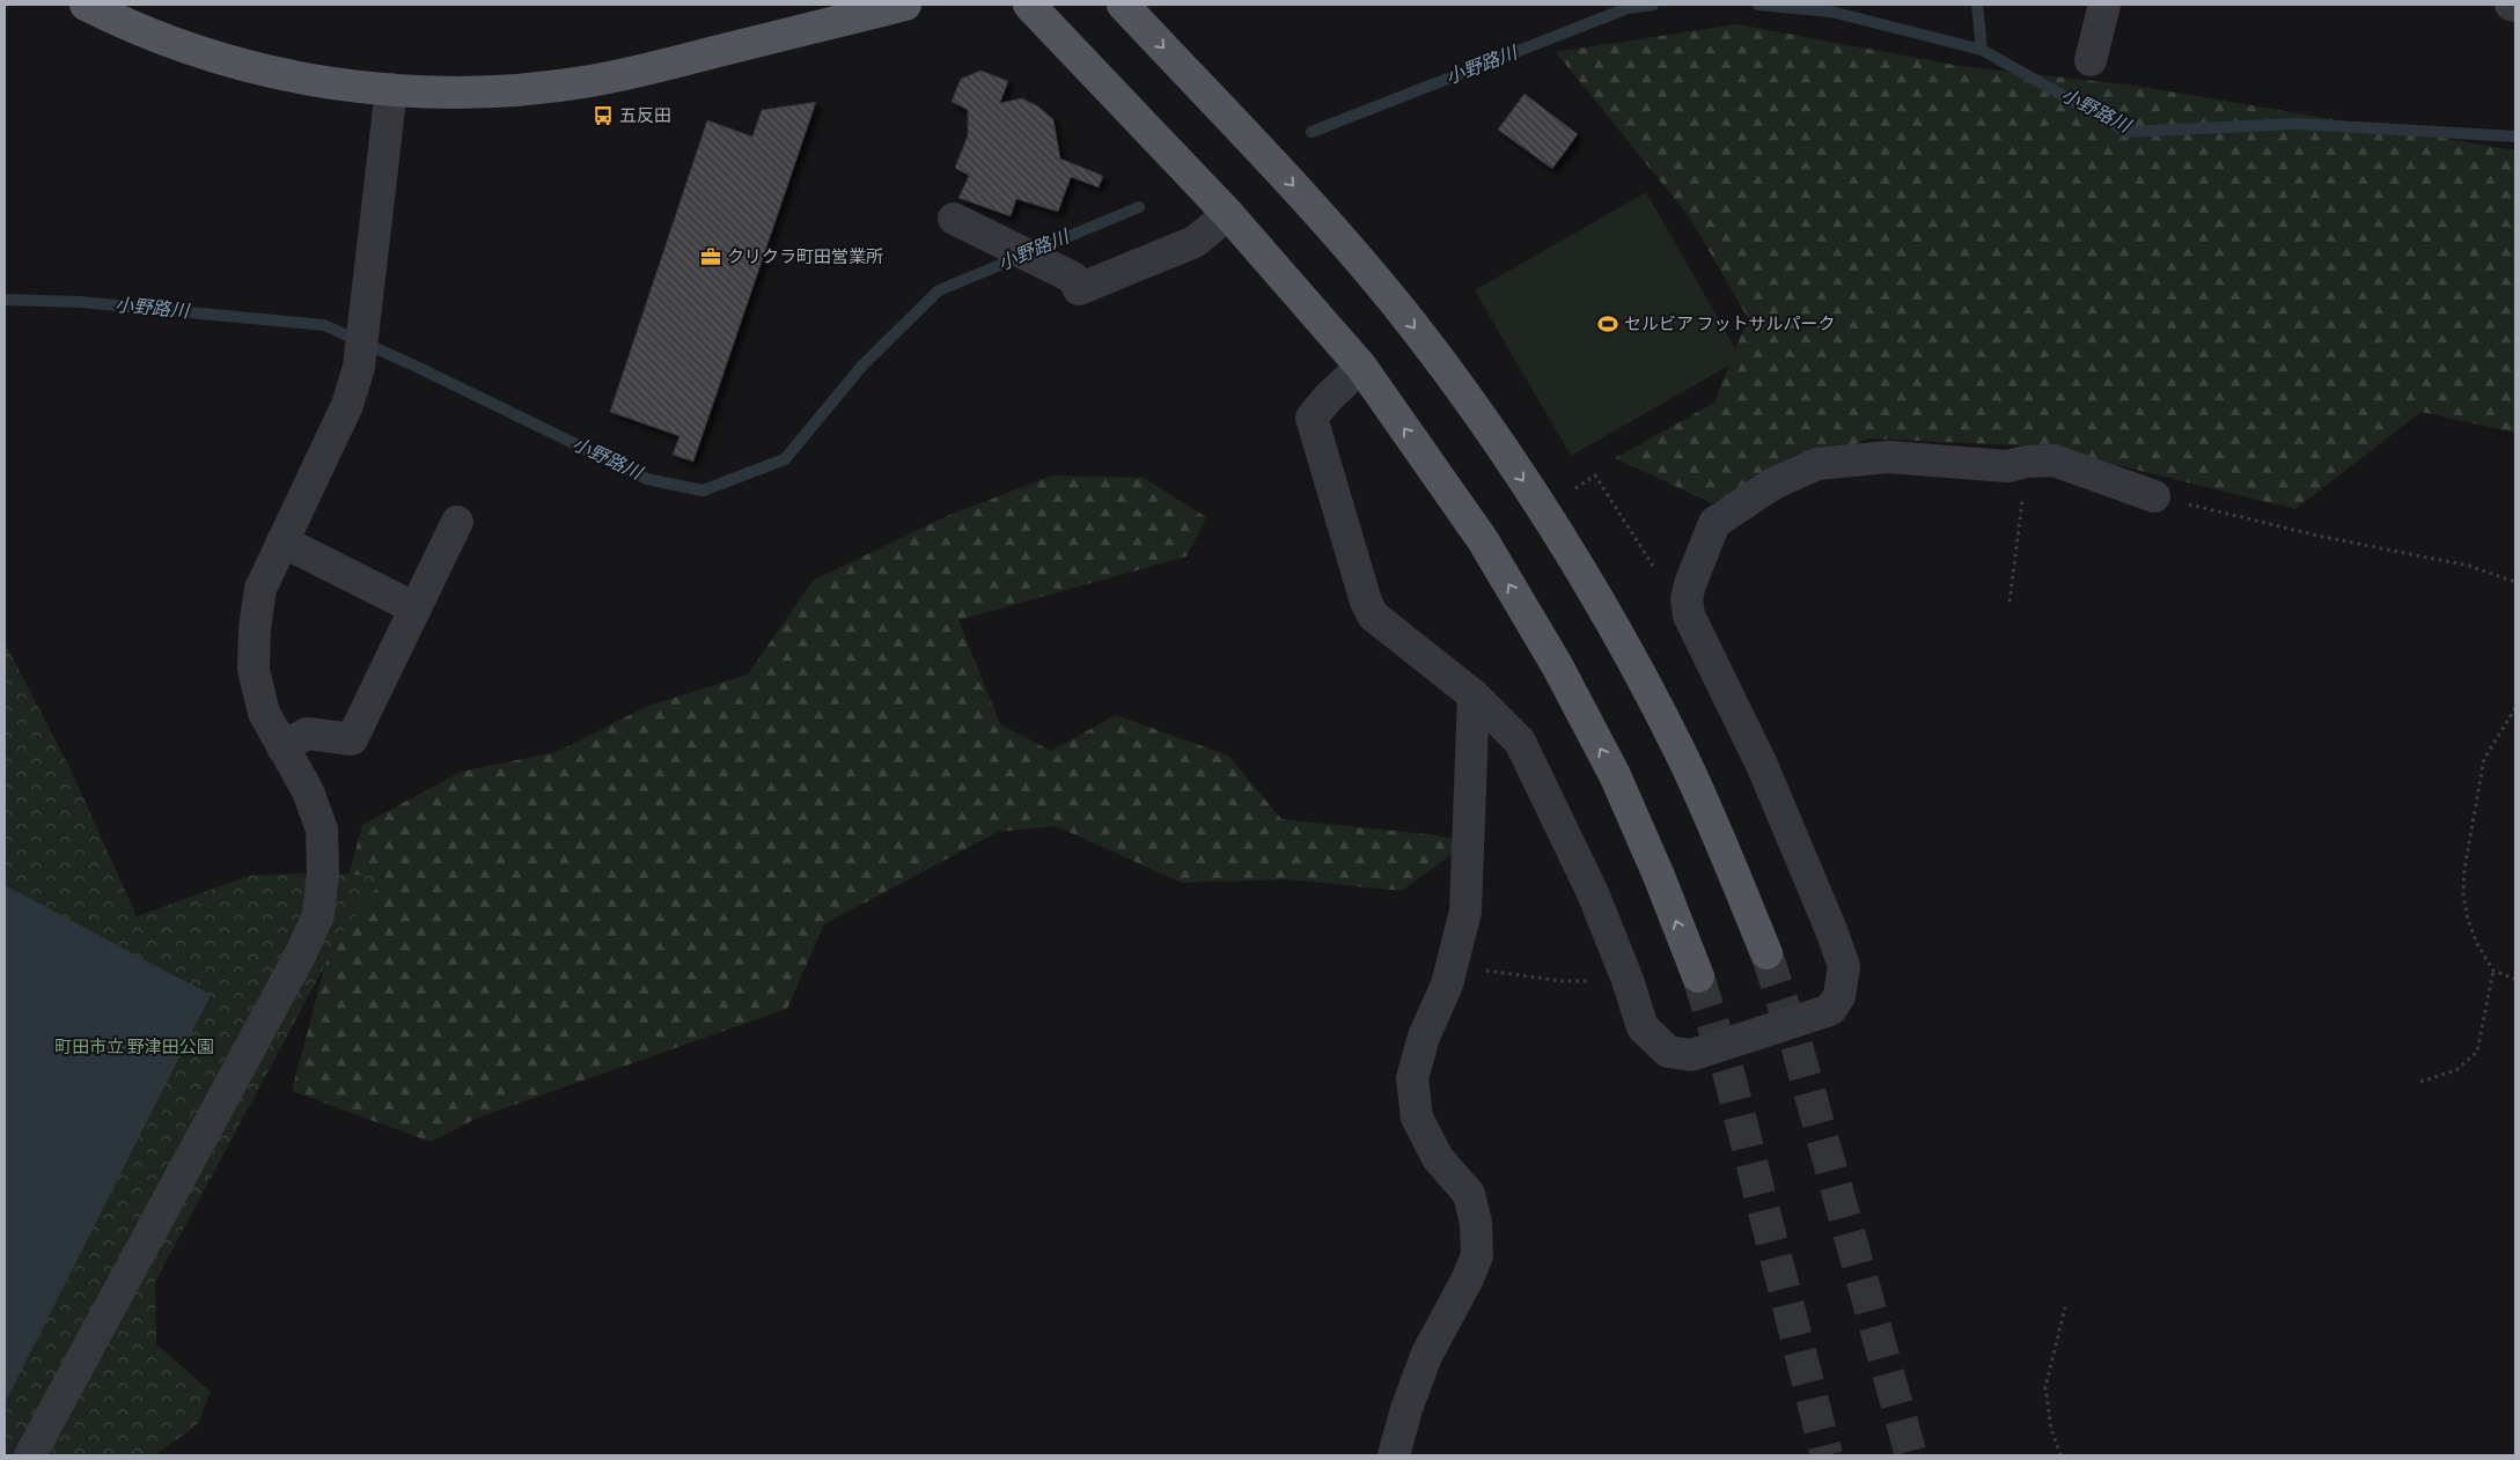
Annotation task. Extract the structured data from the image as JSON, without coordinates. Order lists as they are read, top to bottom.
{
  "water": ["小野路川"],
  "parks": ["町田市立 野津田公園"],
  "places": {
    "bus stop": ["五反田"],
    "office": ["クリクラ町田営業所"],
    "sports": ["セルビア フットサルパーク"]
  }
}
